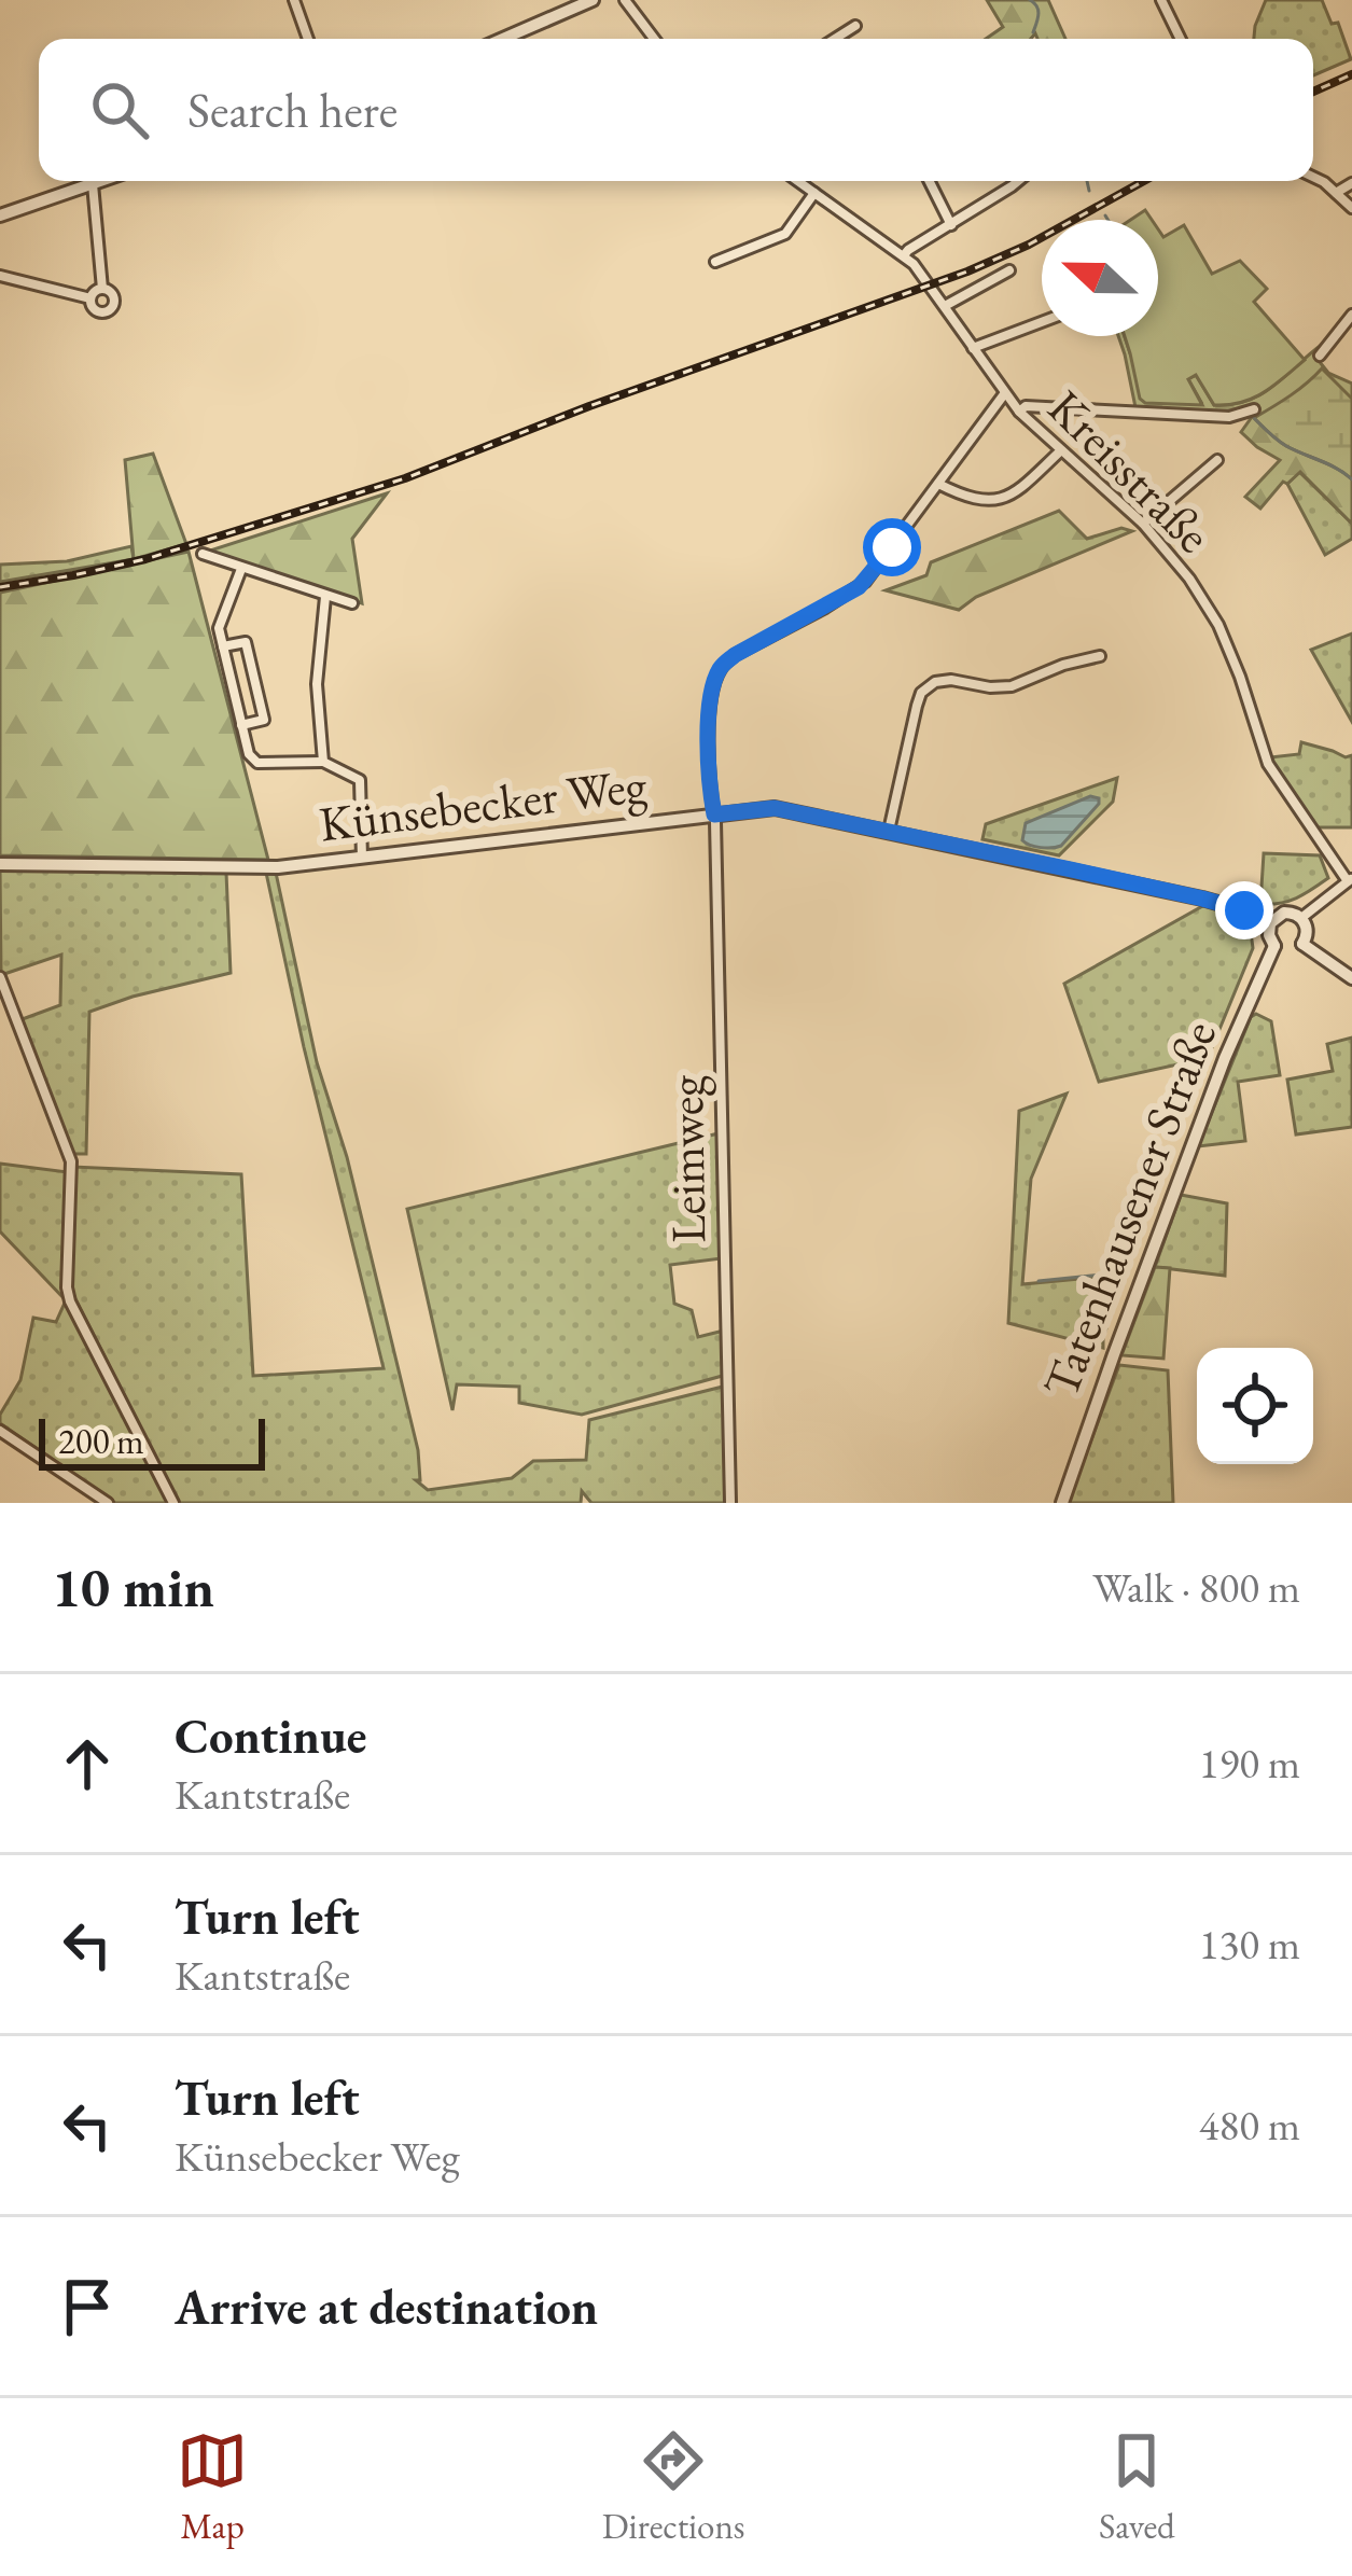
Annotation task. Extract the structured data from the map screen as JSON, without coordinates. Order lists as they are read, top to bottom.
{
  "streets": {
    "street": [
      "Kreisstraße",
      "Künsebecker Weg",
      "Leimweg",
      "Tatenhausener Straße"
    ]
  },
  "crossings": [
    ["Künsebecker Weg", "Leimweg"],
    ["Künsebecker Weg", "Tatenhausener Straße"]
  ],
  "scale_bar": "200 m",
  "north": "left",
  "page": {
    "search": "Search here",
    "scale": "200 m",
    "heading": ["10 min", "Walk · 800 m"],
    "list": [
      ["Continue", "Kantstraße", "190 m"],
      ["Turn left", "Kantstraße", "130 m"],
      ["Turn left", "Künsebecker Weg", "480 m"],
      "Arrive at destination"
    ],
    "nav": ["Map", "Directions", "Saved"]
  }
}
